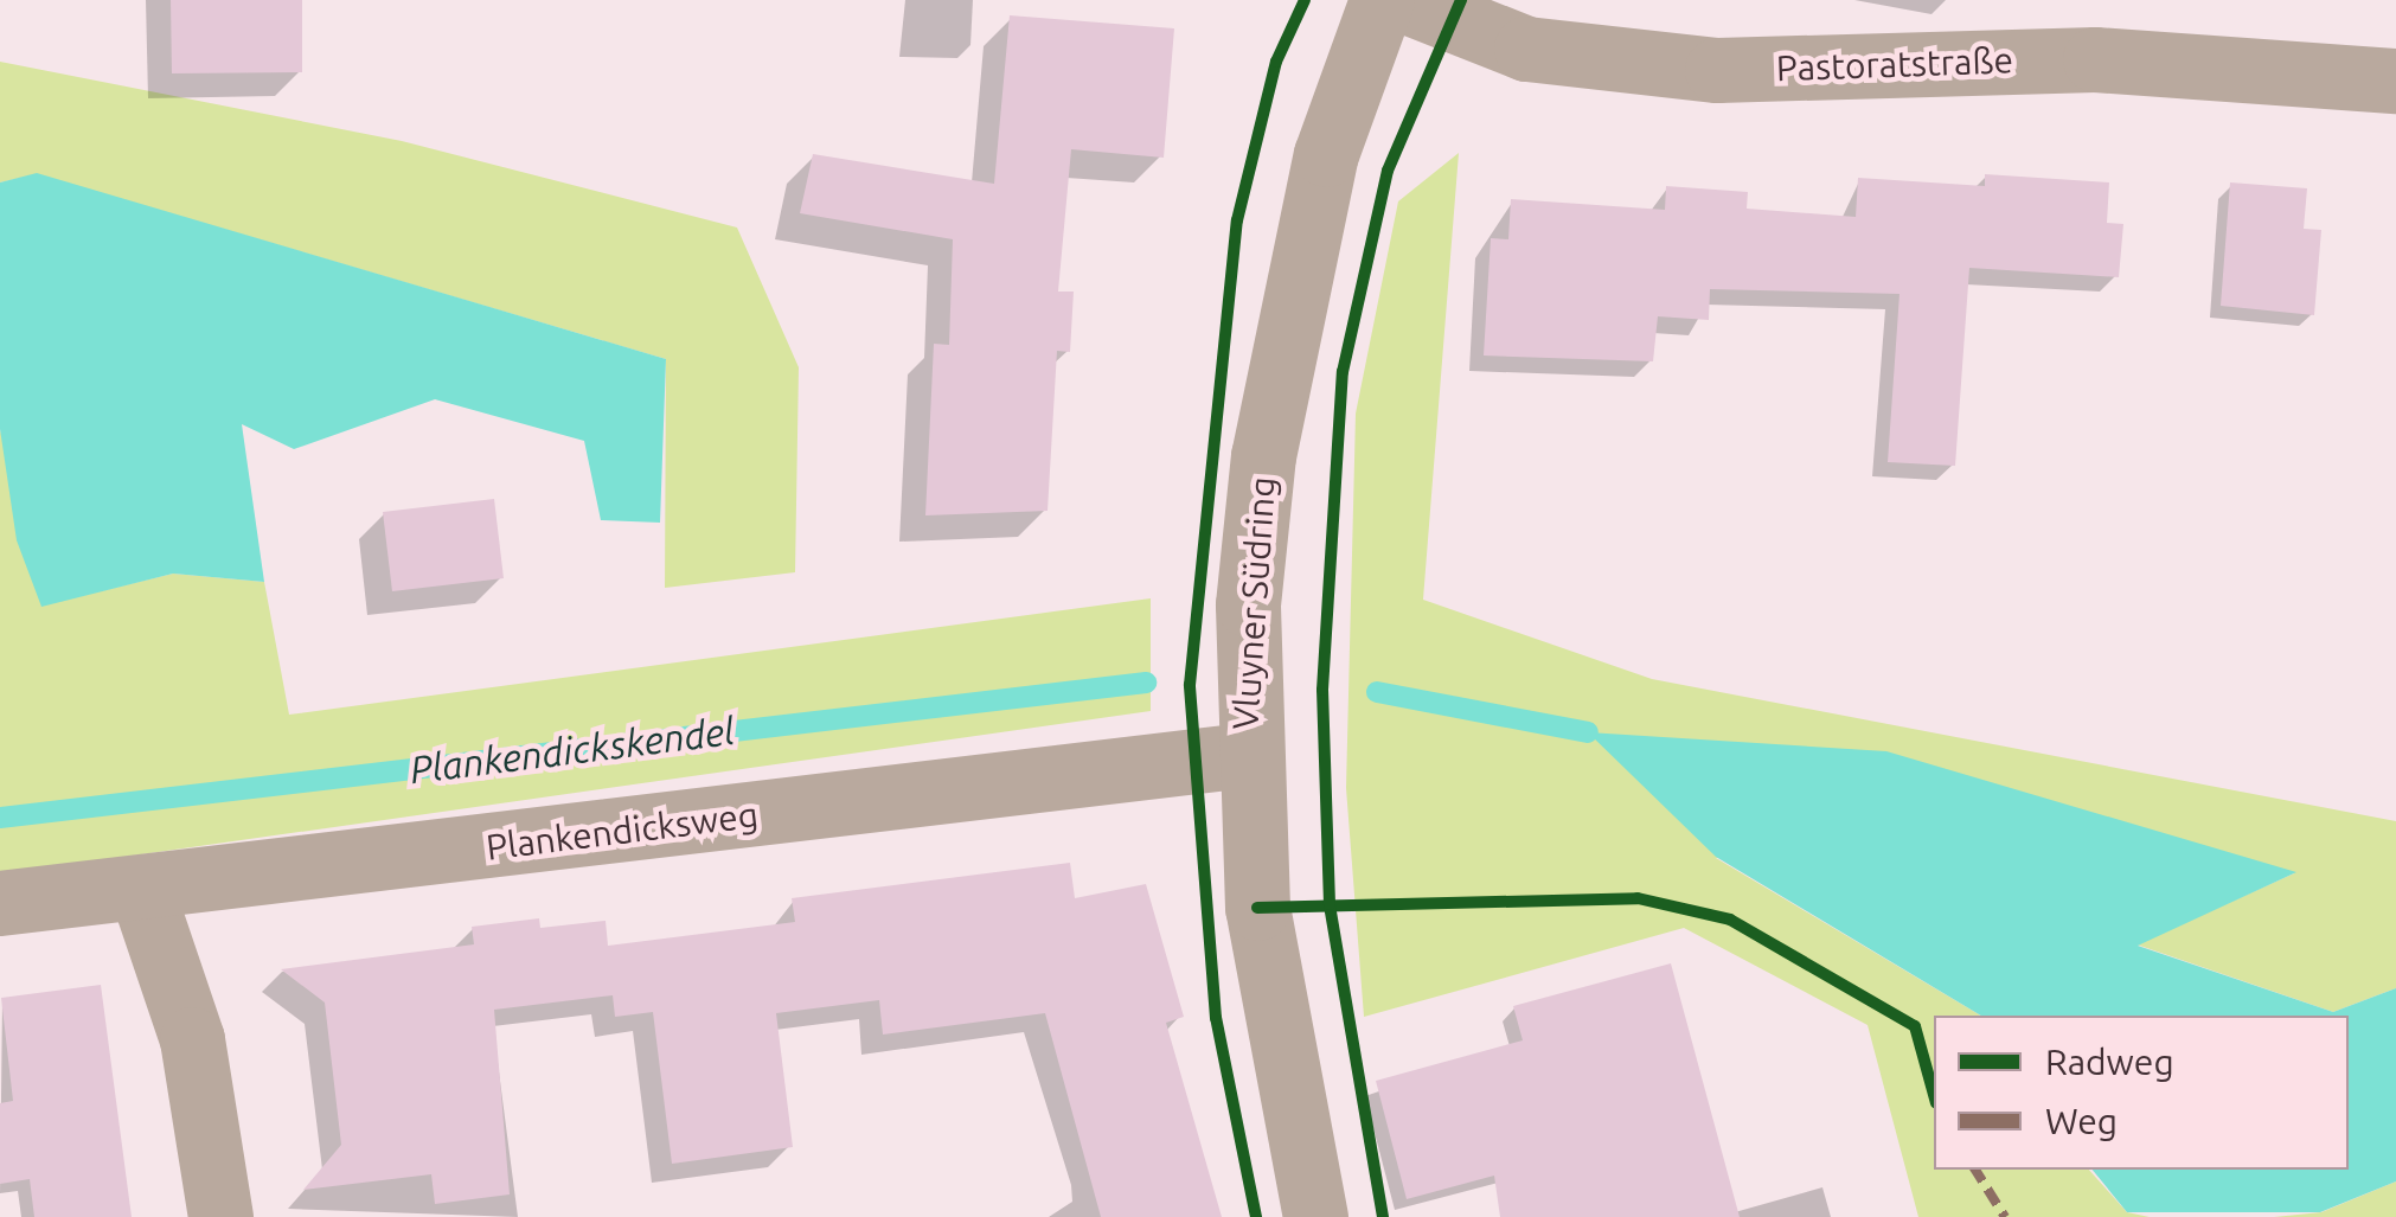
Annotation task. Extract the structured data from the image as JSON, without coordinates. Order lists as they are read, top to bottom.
{
  "streets": {
    "street": ["Pastoratstraße", "Vluyner Südring", "Plankendicksweg"]
  },
  "crossings": [
    ["Vluyner Südring", "Plankendicksweg"]
  ],
  "water": ["Plankendickskendel"],
  "legend": ["Radweg", "Weg"]
}
